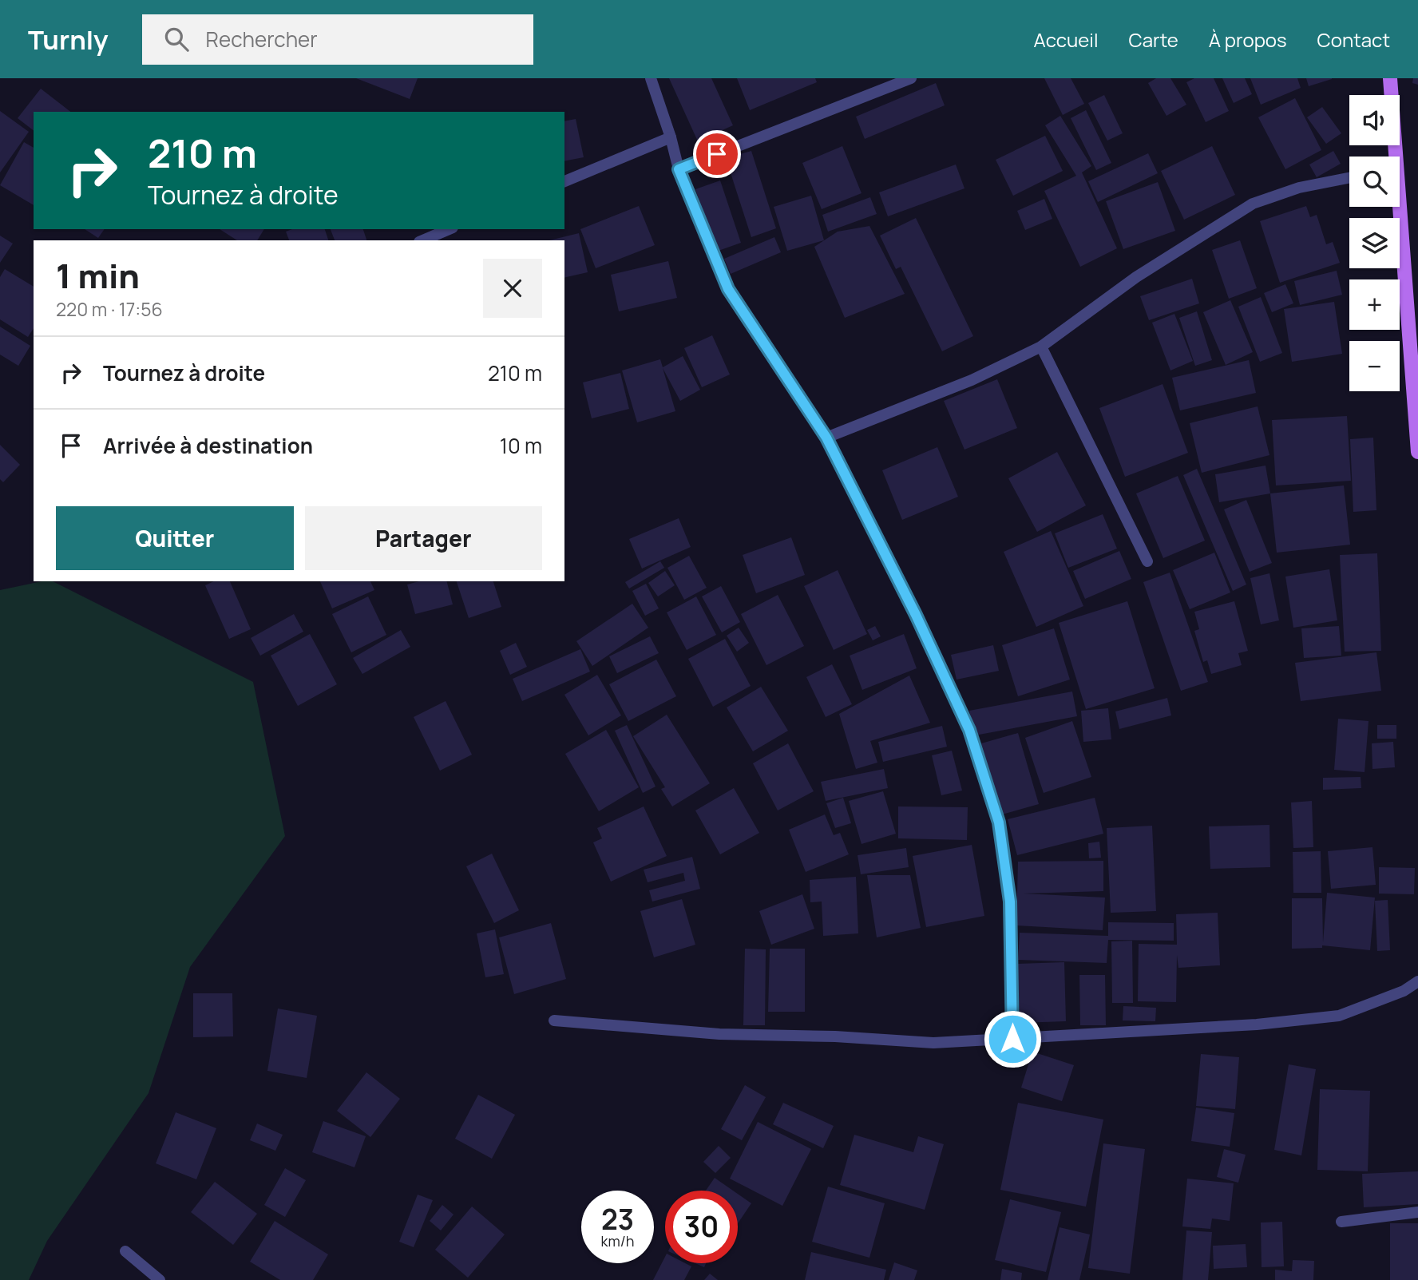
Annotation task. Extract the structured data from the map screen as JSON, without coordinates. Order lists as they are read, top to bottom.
{
  "page": {
    "header": "Turnly",
    "search": "Rechercher",
    "nav": [
      "Accueil",
      "Carte",
      "À propos",
      "Contact"
    ],
    "map_buttons": ["+", "−"],
    "turn": ["210 m", "Tournez à droite"],
    "heading": ["1 min", "220 m · 17:56"],
    "list": [
      {
        "name": "Tournez à droite",
        "value": "210 m"
      },
      {
        "name": "Arrivée à destination",
        "value": "10 m"
      }
    ],
    "buttons": ["Quitter", "Partager"],
    "speed": "23 km/h",
    "limit": "30"
  }
}
